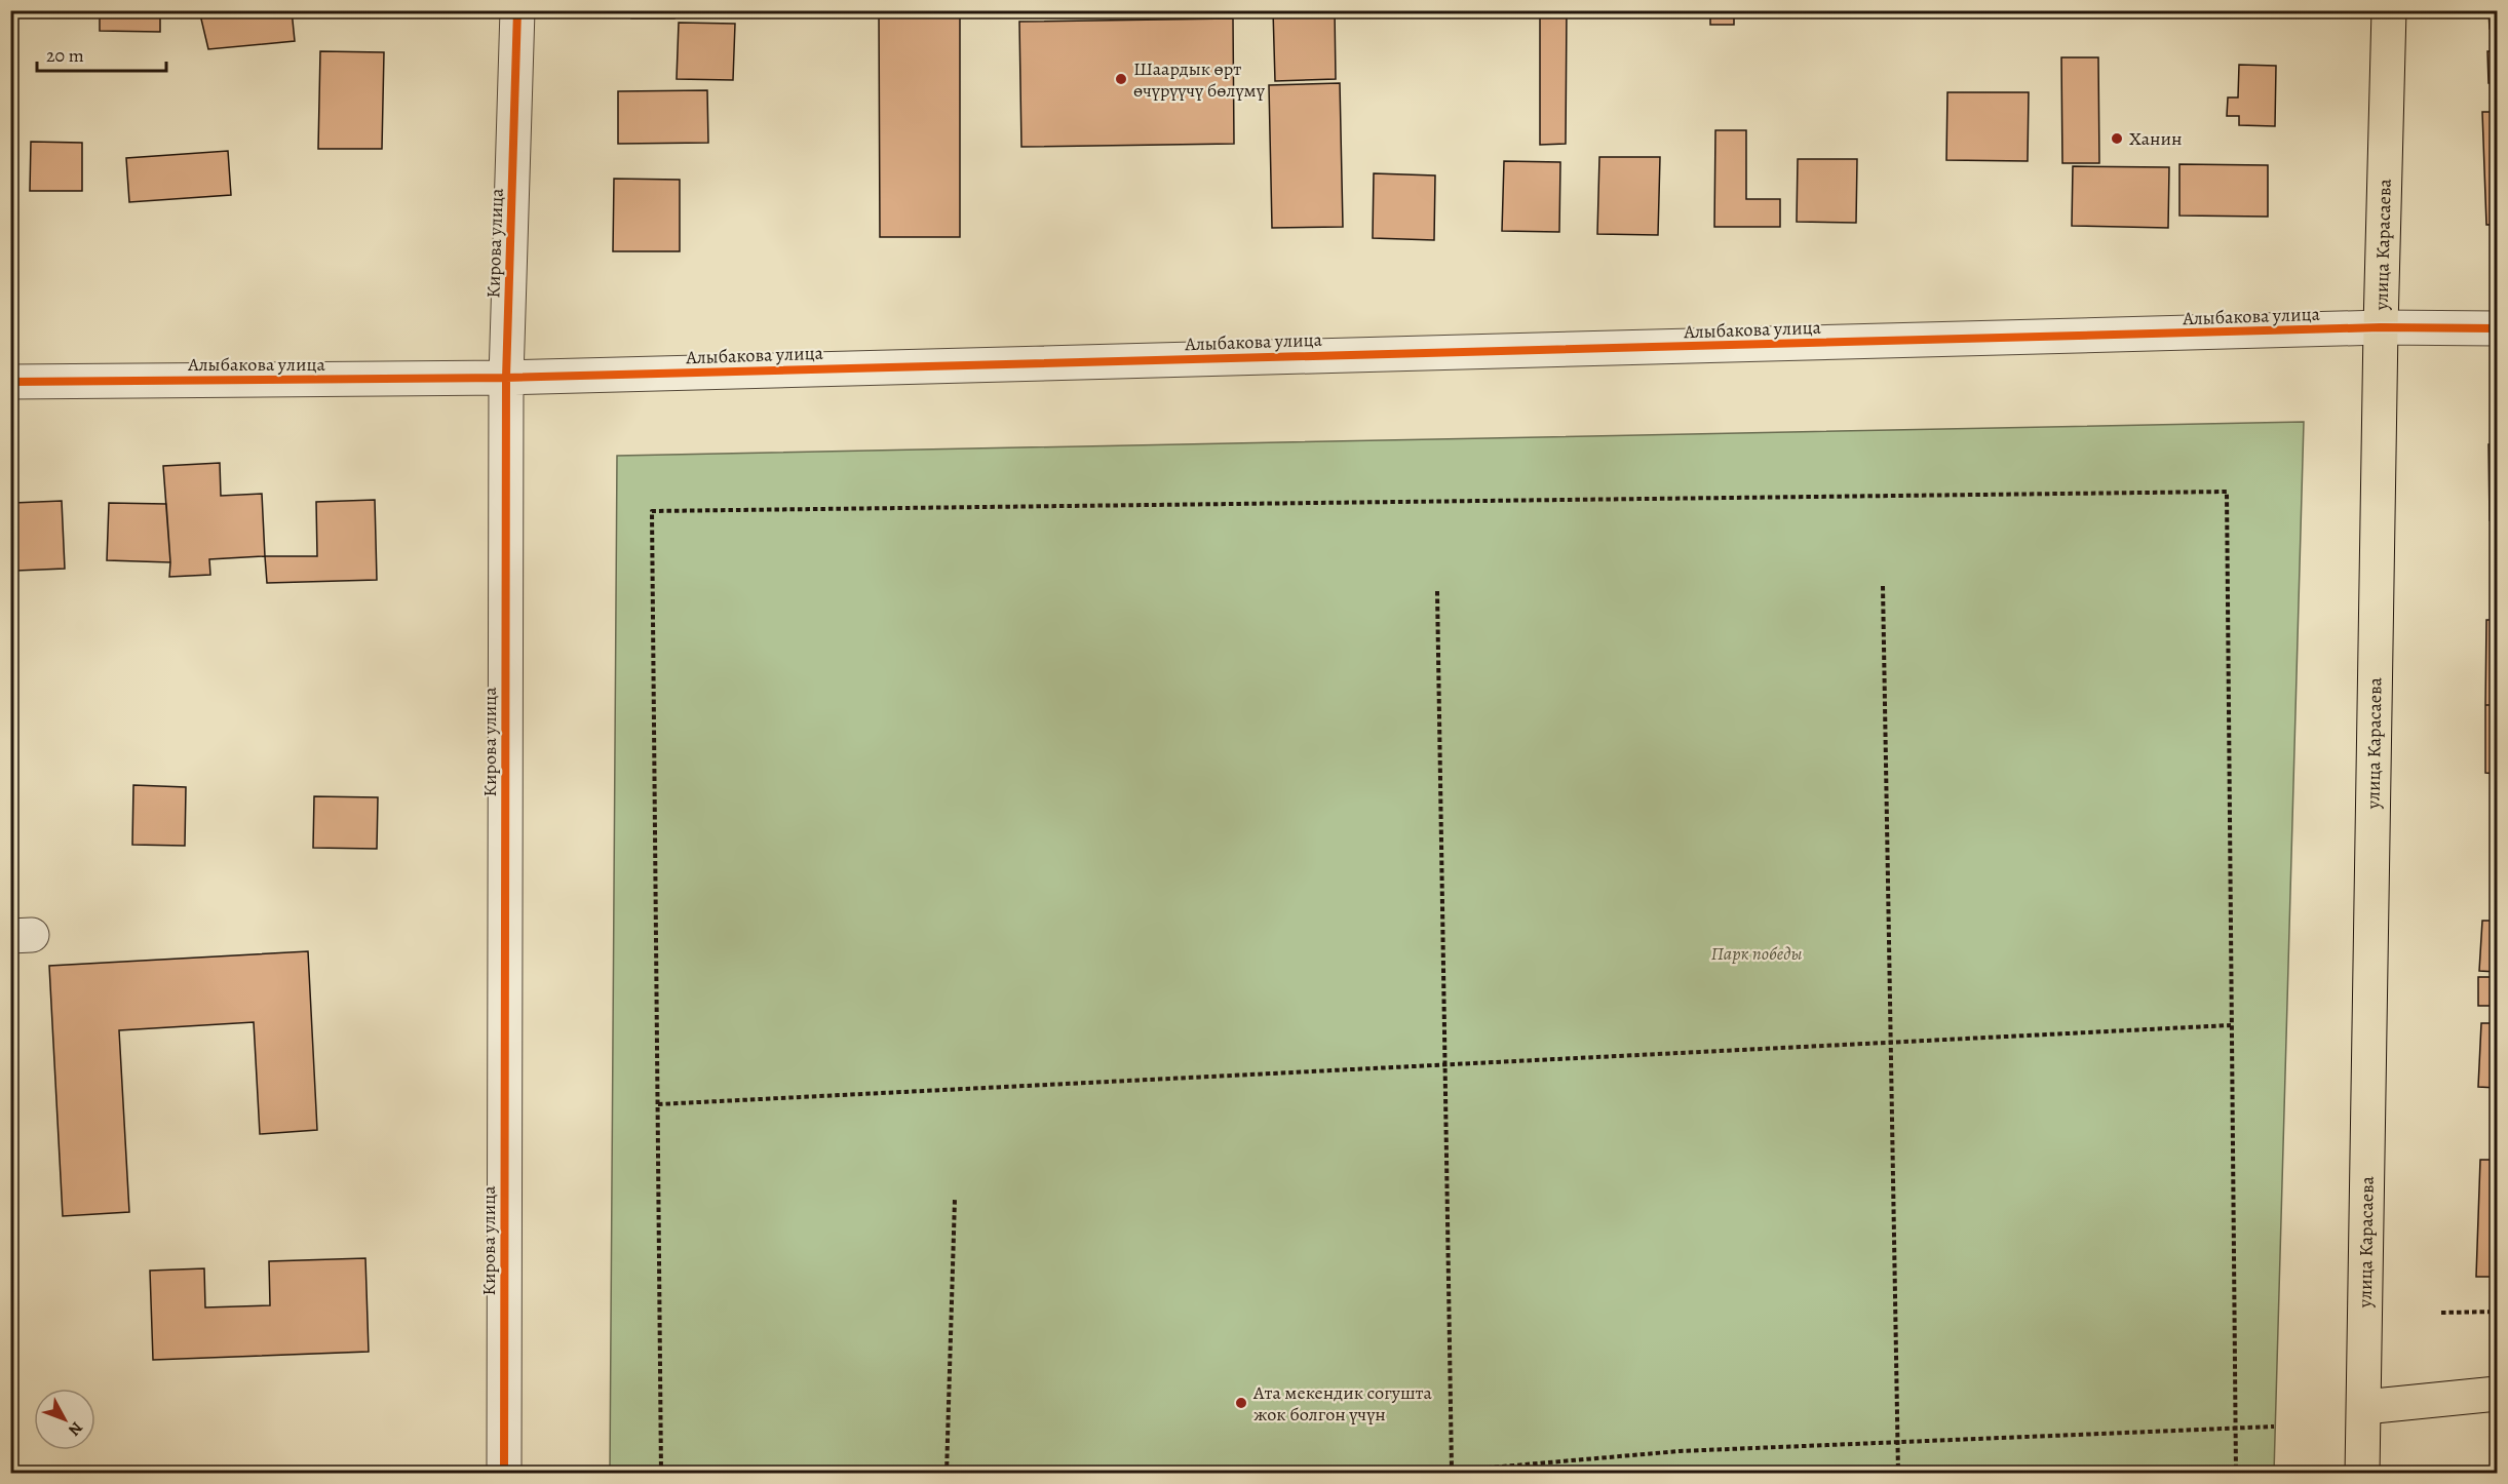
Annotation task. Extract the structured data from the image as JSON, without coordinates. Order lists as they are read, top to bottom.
{
  "streets": {
    "main road": ["улица Карасаева"],
    "street": ["Кирова улица", "Алыбакова улица"]
  },
  "crossings": [
    ["Кирова улица", "Алыбакова улица"],
    ["улица Карасаева", "Алыбакова улица"]
  ],
  "parks": ["Парк победы"],
  "places": ["Шаардык өрт өчүрүүчү бөлүмү", "Ханин", "Ата мекендик согушта жок болгон үчүн"],
  "scale_bar": "20 m",
  "north": "bottom right"
}
